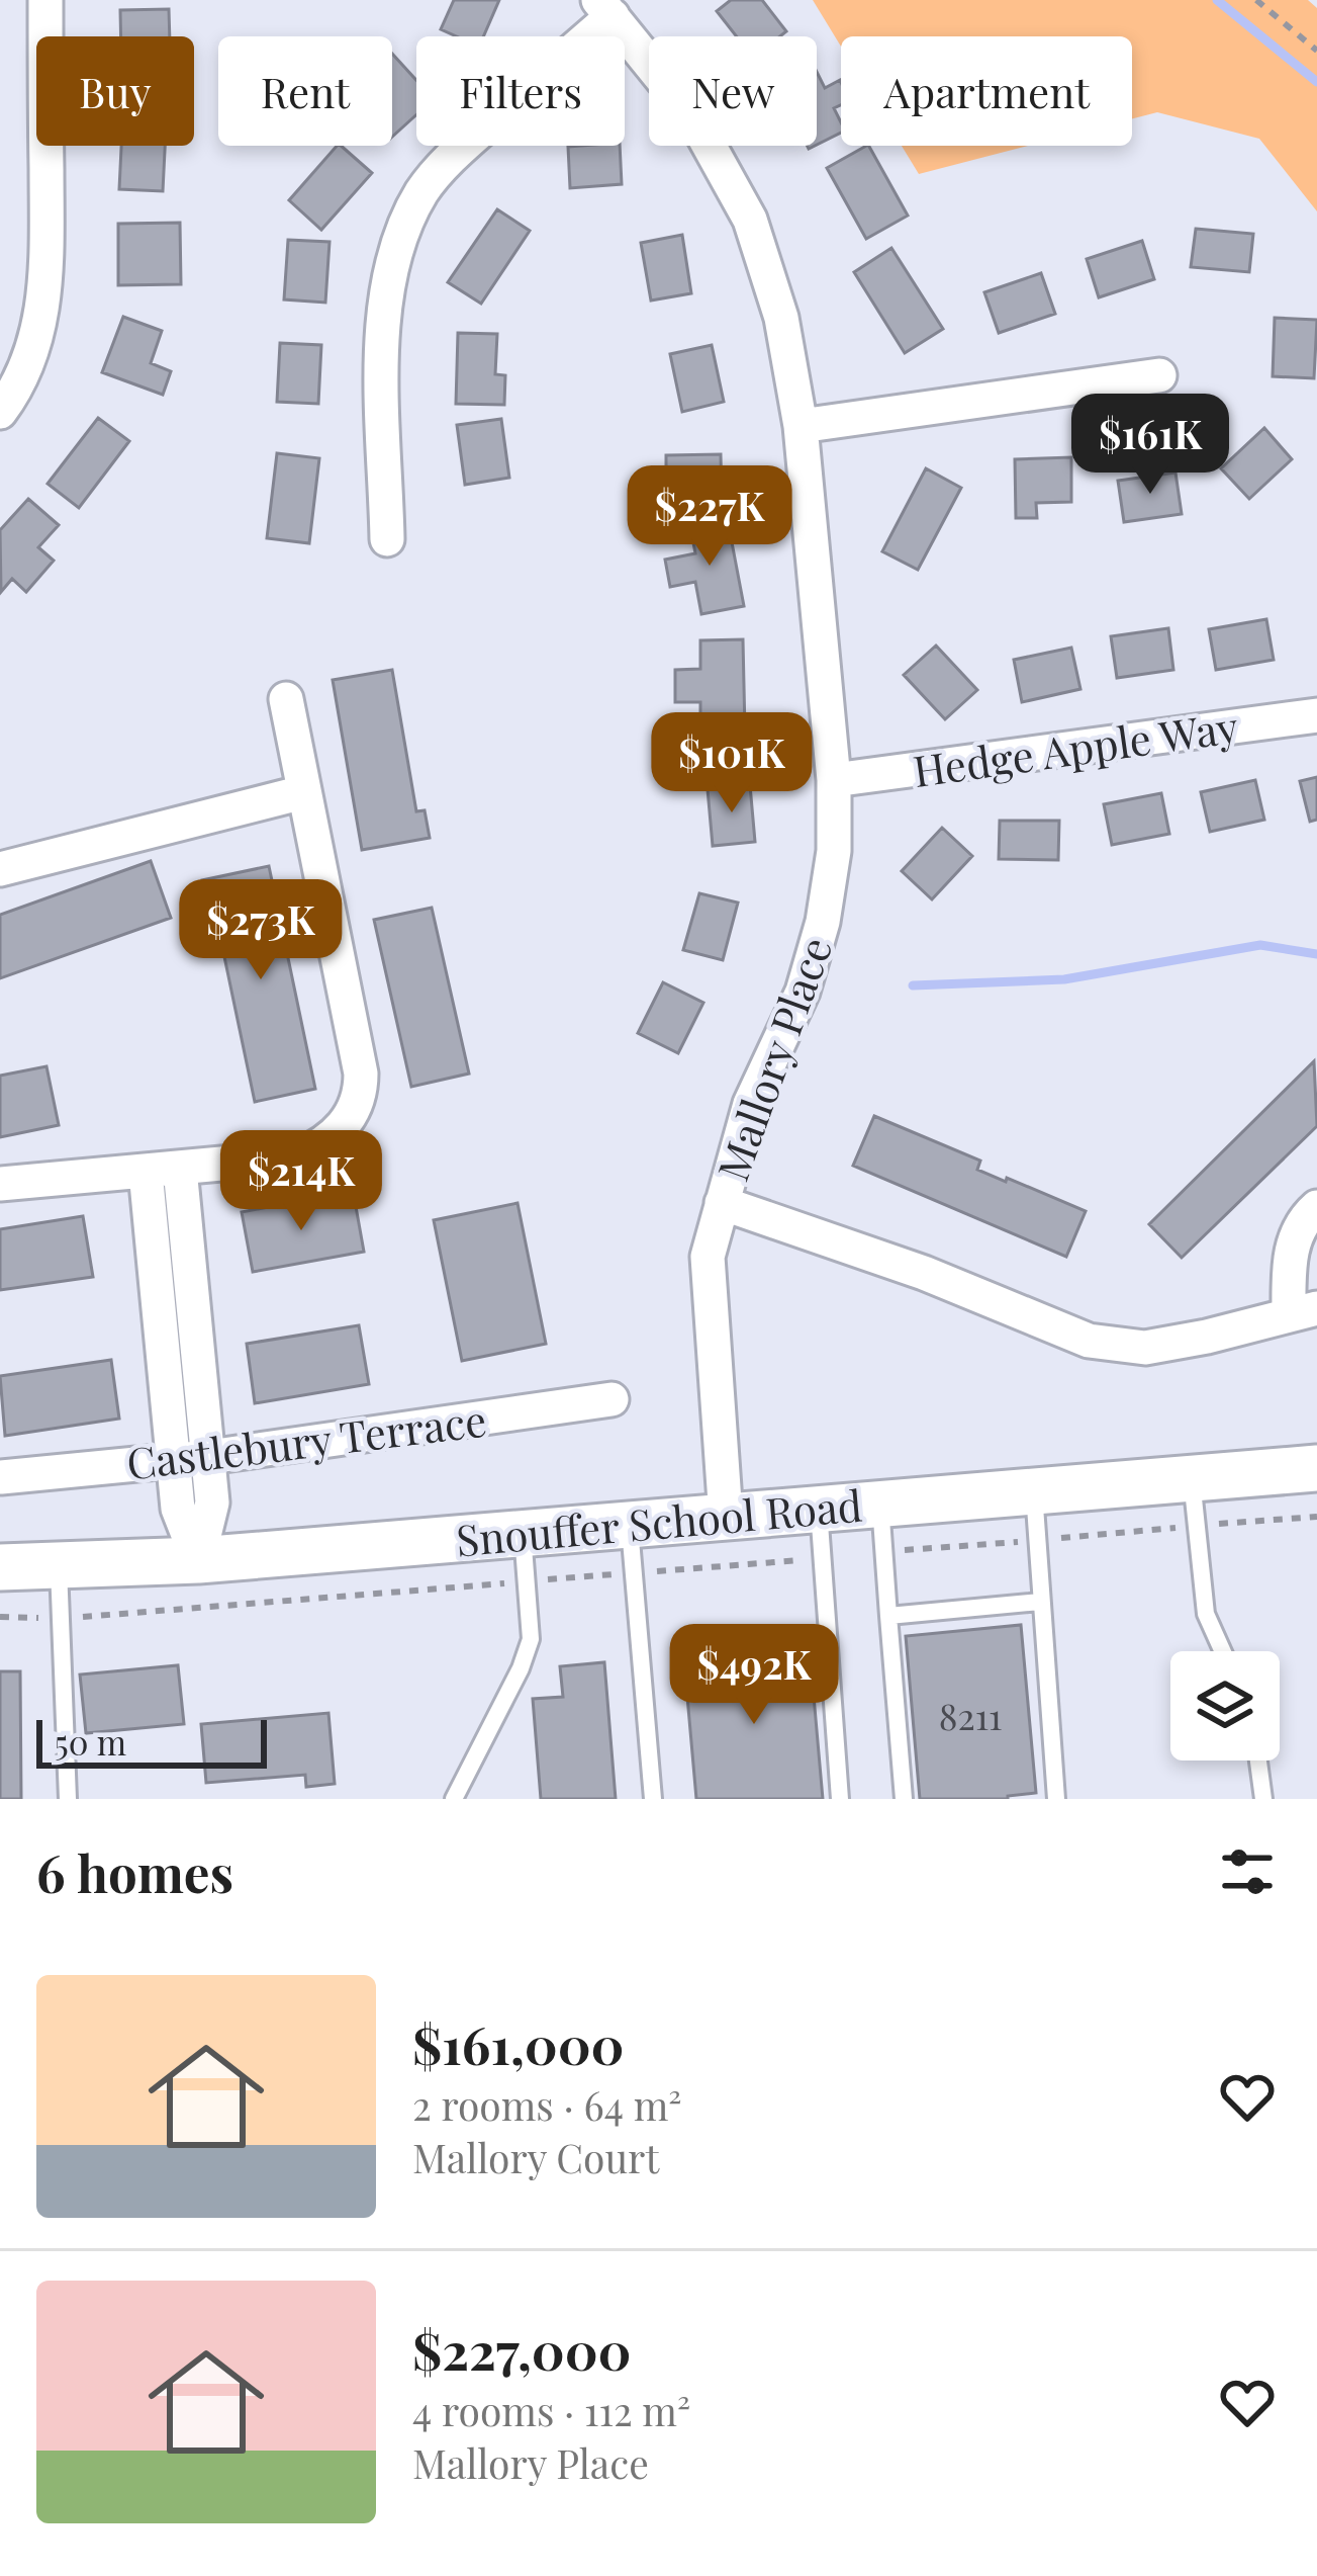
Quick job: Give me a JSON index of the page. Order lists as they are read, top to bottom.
{
  "streets": {
    "main road": ["Snouffer School Road"],
    "street": ["Hedge Apple Way", "Mallory Place", "Castlebury Terrace"]
  },
  "crossings": [
    ["Hedge Apple Way", "Mallory Place"],
    ["Mallory Place", "Snouffer School Road"]
  ],
  "house_numbers": ["8211"],
  "scale_bar": "50 m",
  "page": {
    "chip": [
      "Buy",
      "Rent",
      "Filters",
      "New",
      "Apartment"
    ],
    "price": [
      "$161K",
      "$227K",
      "$101K",
      "$273K",
      "$214K",
      "$492K"
    ],
    "scale": "50 m",
    "heading": "6 homes",
    "list": [
      {
        "name": "$161,000",
        "note": "2 rooms · 64 m² · Mallory Court"
      },
      {
        "name": "$227,000",
        "note": "4 rooms · 112 m² · Mallory Place"
      }
    ]
  }
}
